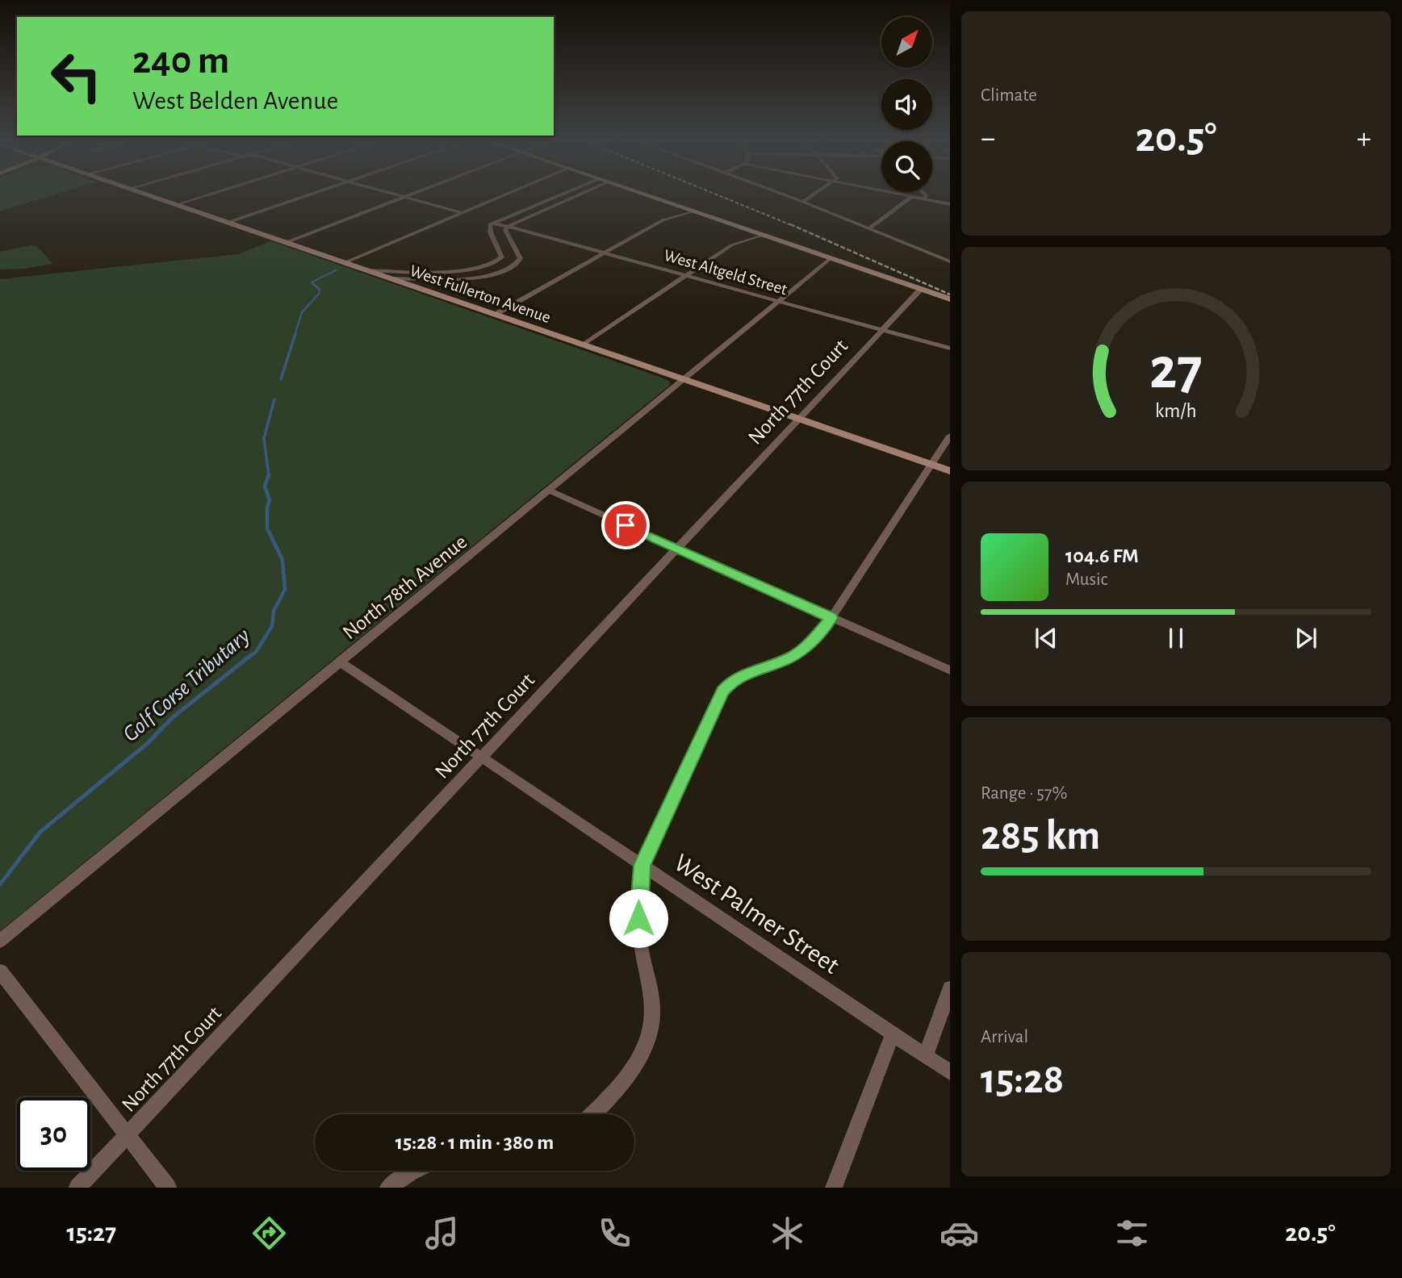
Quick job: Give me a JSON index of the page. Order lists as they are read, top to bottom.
{
  "streets": {
    "street": [
      "West Altgeld Street",
      "West Fullerton Avenue",
      "North 77th Court",
      "North 78th Avenue",
      "West Palmer Street"
    ]
  },
  "crossings": [
    ["West Altgeld Street", "North 77th Court"],
    ["West Altgeld Street", "North 78th Avenue"],
    ["West Fullerton Avenue", "North 77th Court"],
    ["West Fullerton Avenue", "North 78th Avenue"],
    ["North 77th Court", "West Palmer Street"],
    ["North 78th Avenue", "West Palmer Street"]
  ],
  "water": ["Golf Corse Tributary"],
  "north": "top right",
  "page": {
    "tile": [
      "Climate",
      ["Range · 57%", "285 km"],
      ["Arrival", "15:28"]
    ],
    "turn": ["240 m", "West Belden Avenue"],
    "heat": ["−", "20.5°", "+"],
    "song": ["104.6 FM", "Music"],
    "limit": "30",
    "trip": "15:28 · 1 min · 380 m",
    "tabs": ["15:27", "20.5°"],
    "gauge": ["27", "km/h"]
  }
}
